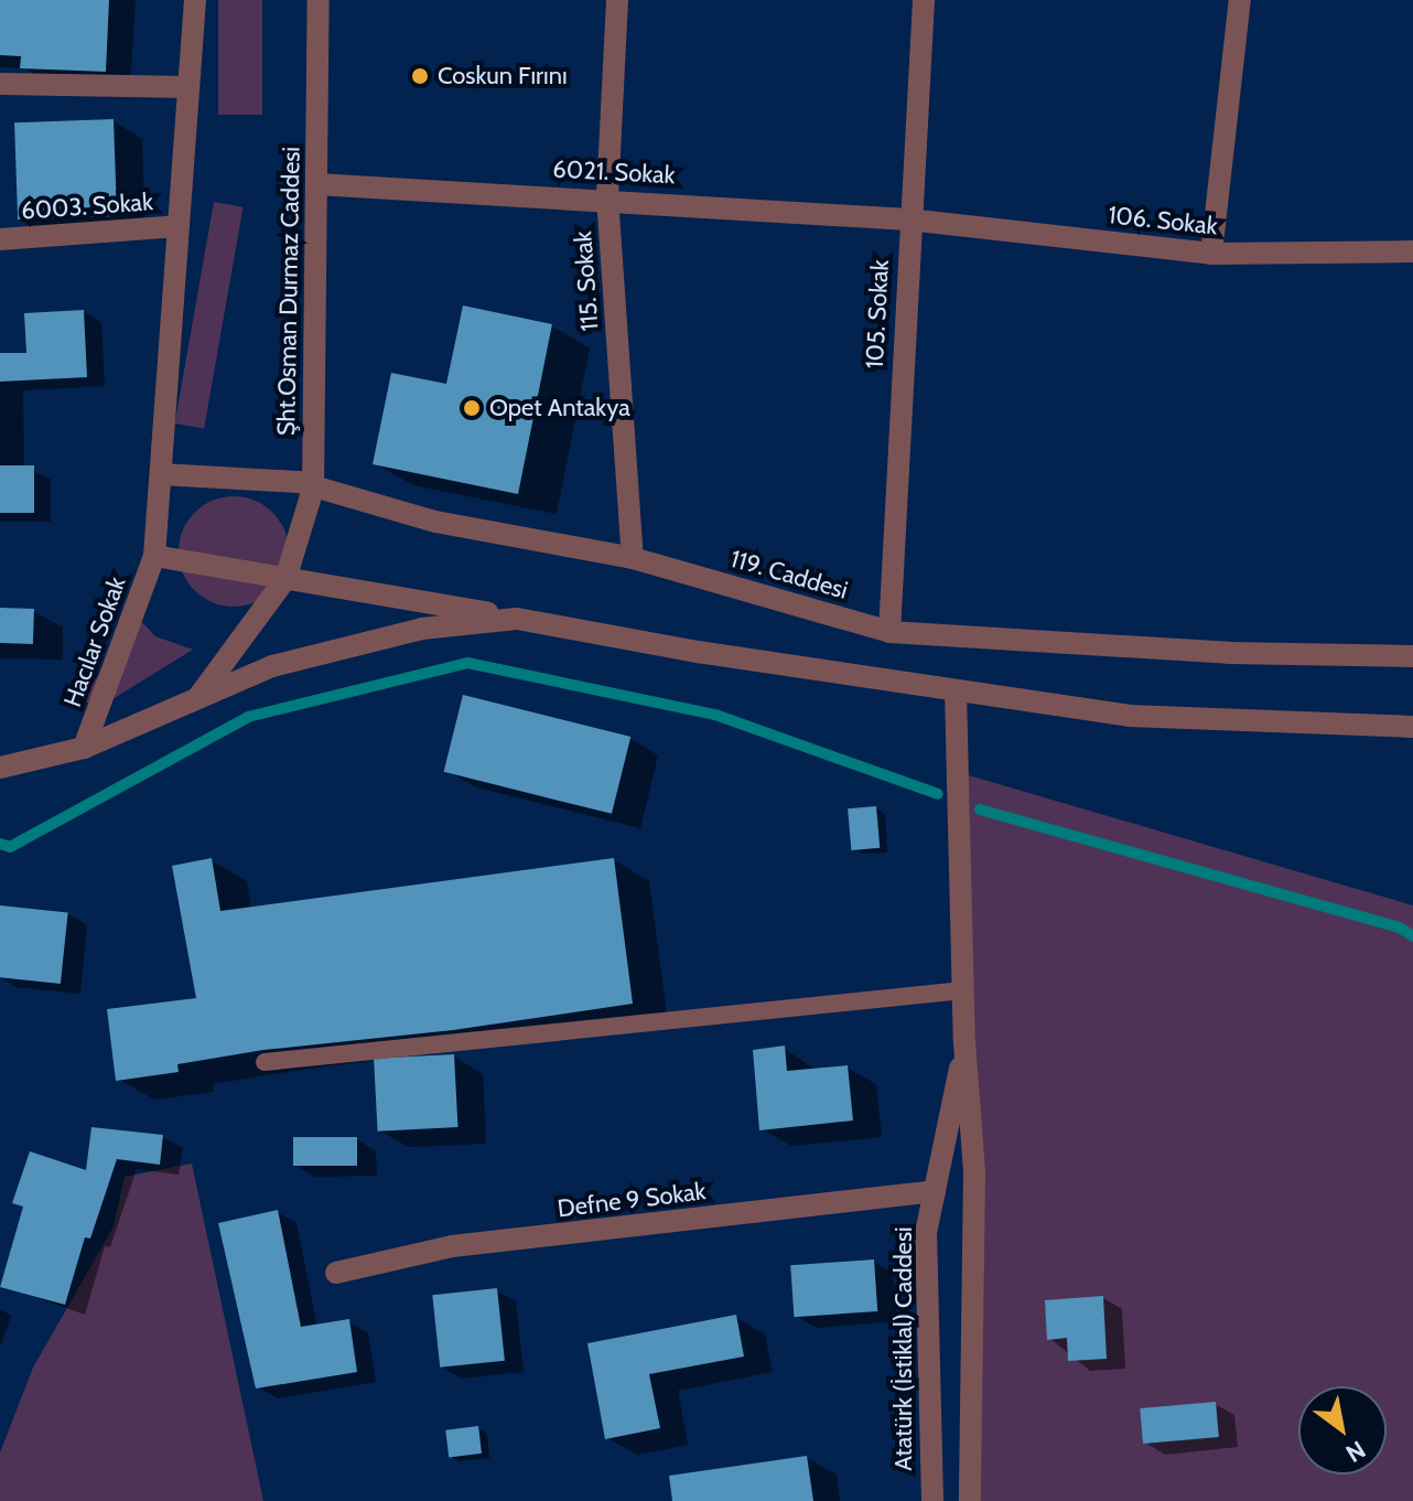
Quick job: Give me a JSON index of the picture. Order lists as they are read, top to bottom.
{
  "streets": {
    "street": [
      "6021. Sokak",
      "6003. Sokak",
      "106. Sokak",
      "115. Sokak",
      "Şht.Osman Durmaz Caddesi",
      "105. Sokak",
      "119. Caddesi",
      "Hacılar Sokak",
      "Defne 9 Sokak",
      "Atatürk (İstiklal) Caddesi"
    ]
  },
  "crossings": [
    ["6021. Sokak", "106. Sokak"],
    ["6021. Sokak", "115. Sokak"],
    ["6021. Sokak", "Şht.Osman Durmaz Caddesi"],
    ["6021. Sokak", "105. Sokak"],
    ["106. Sokak", "105. Sokak"],
    ["115. Sokak", "119. Caddesi"],
    ["Şht.Osman Durmaz Caddesi", "119. Caddesi"],
    ["105. Sokak", "119. Caddesi"],
    ["Defne 9 Sokak", "Atatürk (İstiklal) Caddesi"]
  ],
  "places": ["Coskun Fırını", "Opet Antakya"],
  "north": "bottom right"
}
